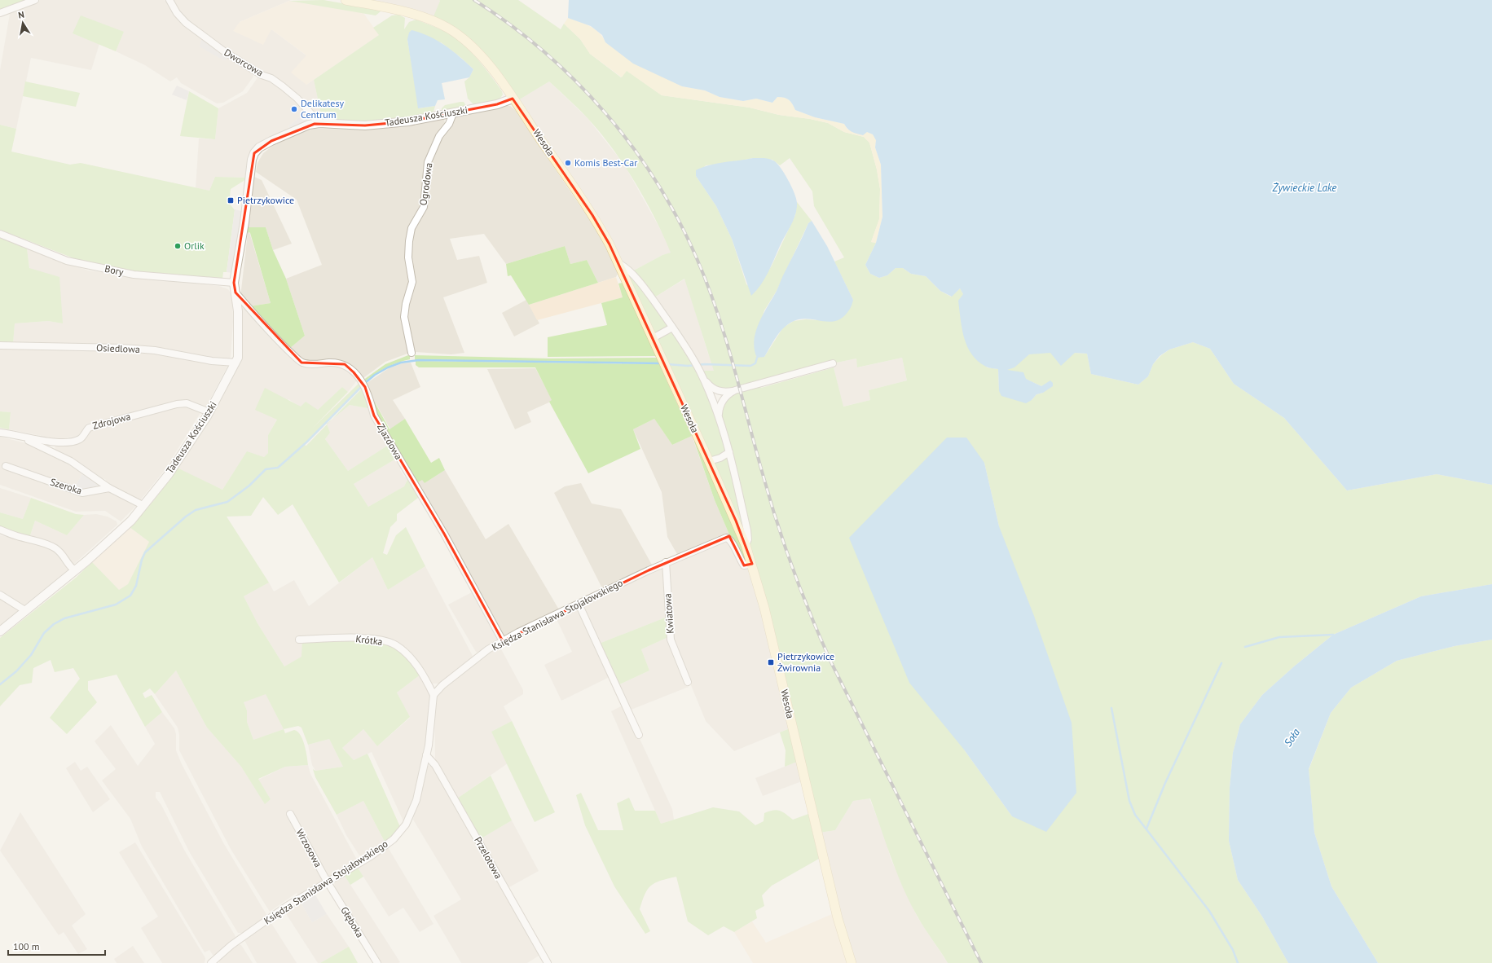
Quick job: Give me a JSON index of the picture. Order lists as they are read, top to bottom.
{
  "streets": {
    "main road": ["Wesoła"],
    "street": [
      "Dworcowa",
      "Tadeusza Kościuszki",
      "Ogrodowa",
      "Bory",
      "Osiedlowa",
      "Zdrojowa",
      "Zjazdowa",
      "Szeroka",
      "Kwiatowa",
      "Księdza Stanisława Stojałowskiego",
      "Krótka",
      "Wrzosowa",
      "Przelotowa",
      "Głęboka"
    ]
  },
  "crossings": [
    ["Dworcowa", "Tadeusza Kościuszki"],
    ["Tadeusza Kościuszki", "Wesoła"],
    ["Tadeusza Kościuszki", "Ogrodowa"],
    ["Tadeusza Kościuszki", "Bory"],
    ["Tadeusza Kościuszki", "Osiedlowa"],
    ["Tadeusza Kościuszki", "Zdrojowa"],
    ["Tadeusza Kościuszki", "Zjazdowa"],
    ["Wesoła", "Księdza Stanisława Stojałowskiego"],
    ["Zjazdowa", "Księdza Stanisława Stojałowskiego"],
    ["Kwiatowa", "Księdza Stanisława Stojałowskiego"],
    ["Księdza Stanisława Stojałowskiego", "Krótka"],
    ["Księdza Stanisława Stojałowskiego", "Wrzosowa"],
    ["Księdza Stanisława Stojałowskiego", "Przelotowa"],
    ["Księdza Stanisława Stojałowskiego", "Głęboka"],
    ["Wrzosowa", "Głęboka"]
  ],
  "water": ["Żywieckie Lake", "Soła"],
  "places": {
    "other": ["Delikatesy Centrum", "Komis Best-Car", "Orlik"],
    "transit": ["Pietrzykowice", "Pietrzykowice Żwirownia"]
  },
  "scale_bar": "100 m",
  "north": "top"
}
